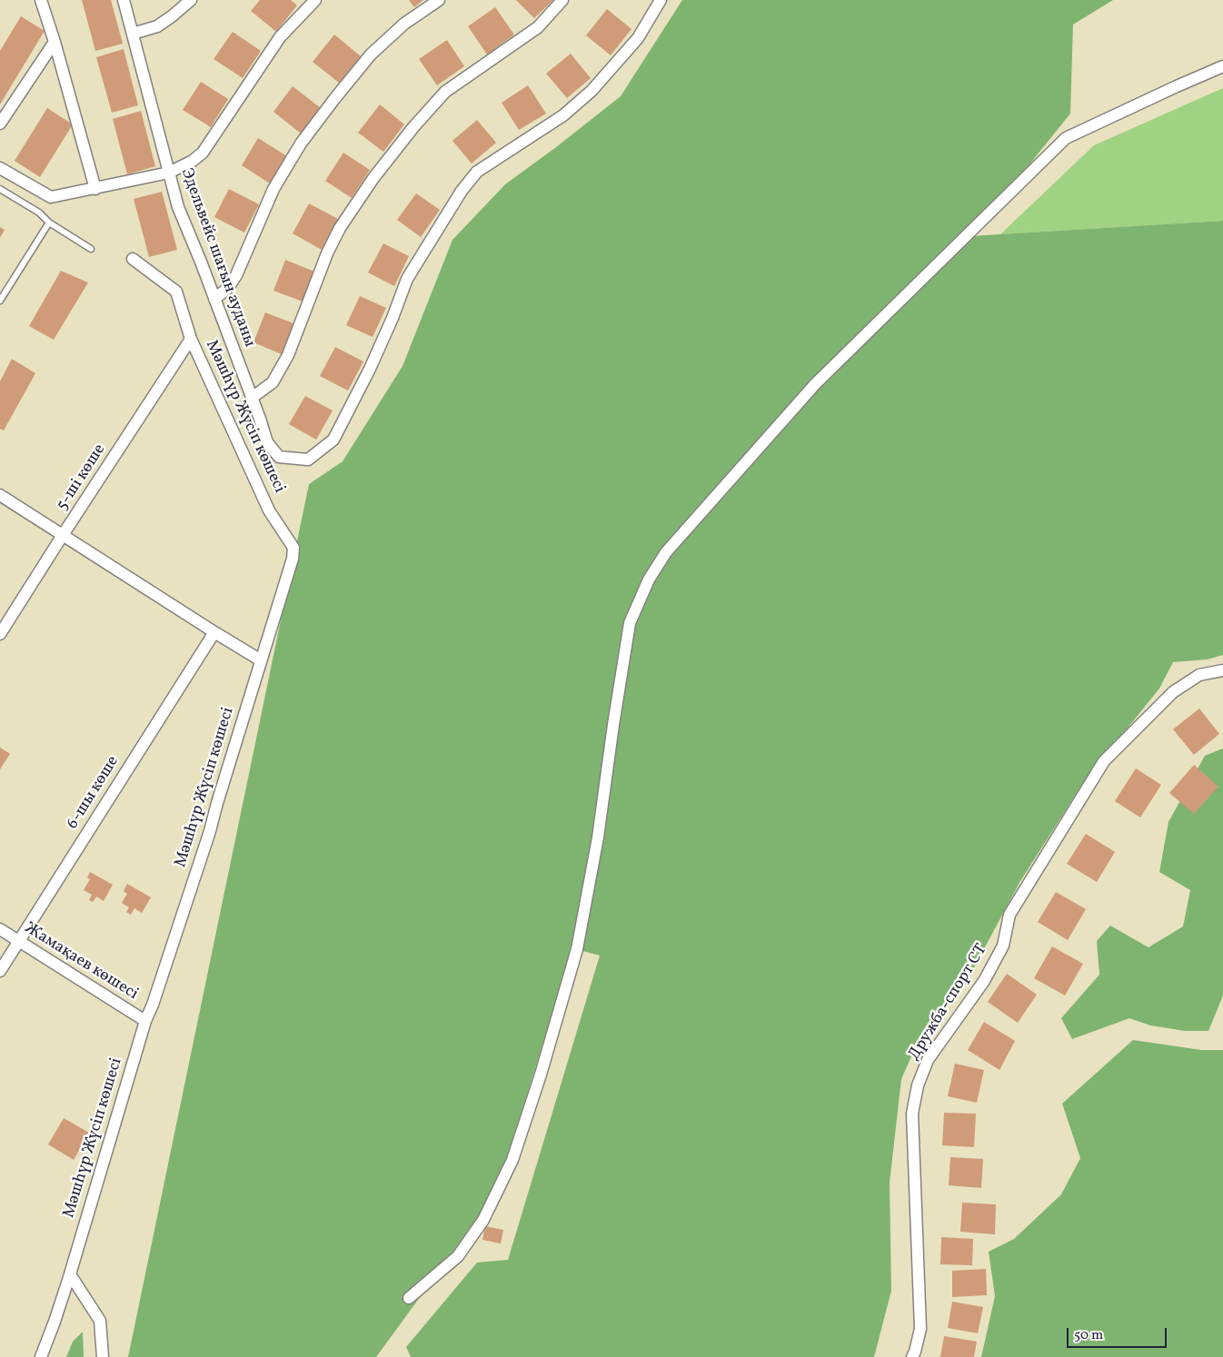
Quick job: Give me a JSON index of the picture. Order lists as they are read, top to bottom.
{
  "streets": {
    "street": [
      "Эдельвейс шағын ауданы",
      "Мәшhүр Жүсіп көшесі",
      "5-ші көше",
      "6-шы көше",
      "Жамақаев көшесі",
      "Дружба-спорт СТ"
    ]
  },
  "crossings": [
    ["Мәшhүр Жүсіп көшесі", "5-ші көше"],
    ["Мәшhүр Жүсіп көшесі", "Жамақаев көшесі"],
    ["6-шы көше", "Жамақаев көшесі"]
  ],
  "scale_bar": "50 m"
}
